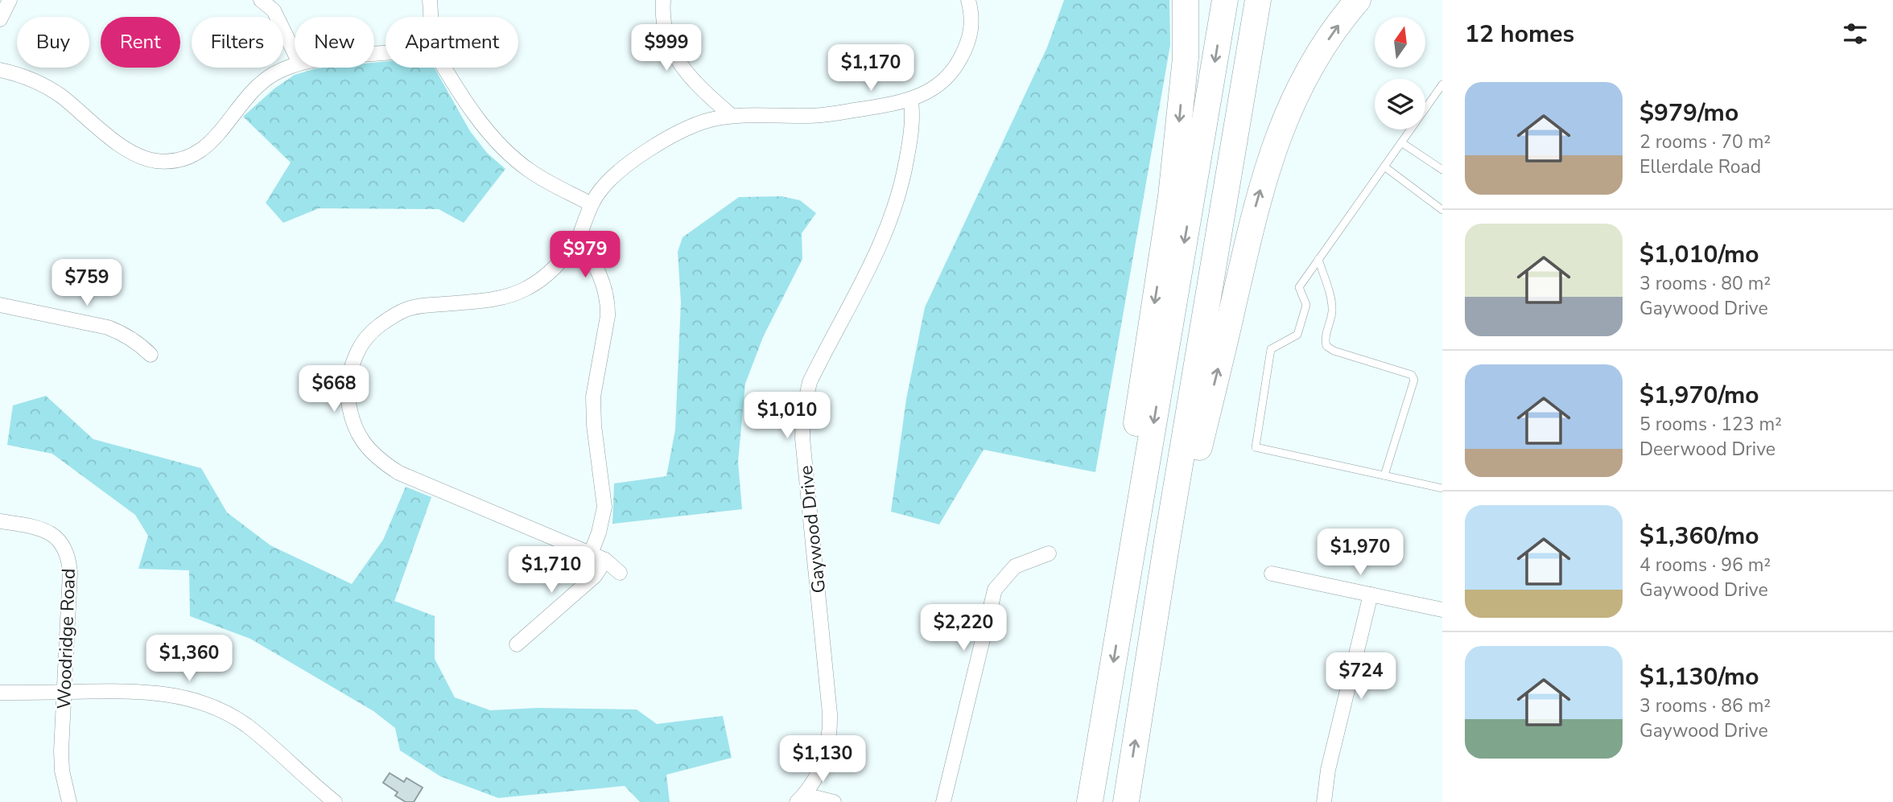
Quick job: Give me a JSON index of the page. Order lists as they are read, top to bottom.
{
  "streets": {
    "street": ["Gaywood Drive", "Woodridge Road"]
  },
  "north": "top",
  "page": {
    "heading": "12 homes",
    "chip": [
      "Buy",
      "Rent",
      "Filters",
      "New",
      "Apartment"
    ],
    "price": [
      "$999",
      "$1,170",
      "$979",
      "$759",
      "$668",
      "$1,010",
      "$1,970",
      "$1,710",
      "$2,220",
      "$1,360",
      "$724",
      "$1,130"
    ],
    "list": [
      {
        "name": "$979/mo",
        "note": "2 rooms · 70 m² · Ellerdale Road"
      },
      {
        "name": "$1,010/mo",
        "note": "3 rooms · 80 m² · Gaywood Drive"
      },
      {
        "name": "$1,970/mo",
        "note": "5 rooms · 123 m² · Deerwood Drive"
      },
      {
        "name": "$1,360/mo",
        "note": "4 rooms · 96 m² · Gaywood Drive"
      },
      {
        "name": "$1,130/mo",
        "note": "3 rooms · 86 m² · Gaywood Drive"
      }
    ]
  }
}
